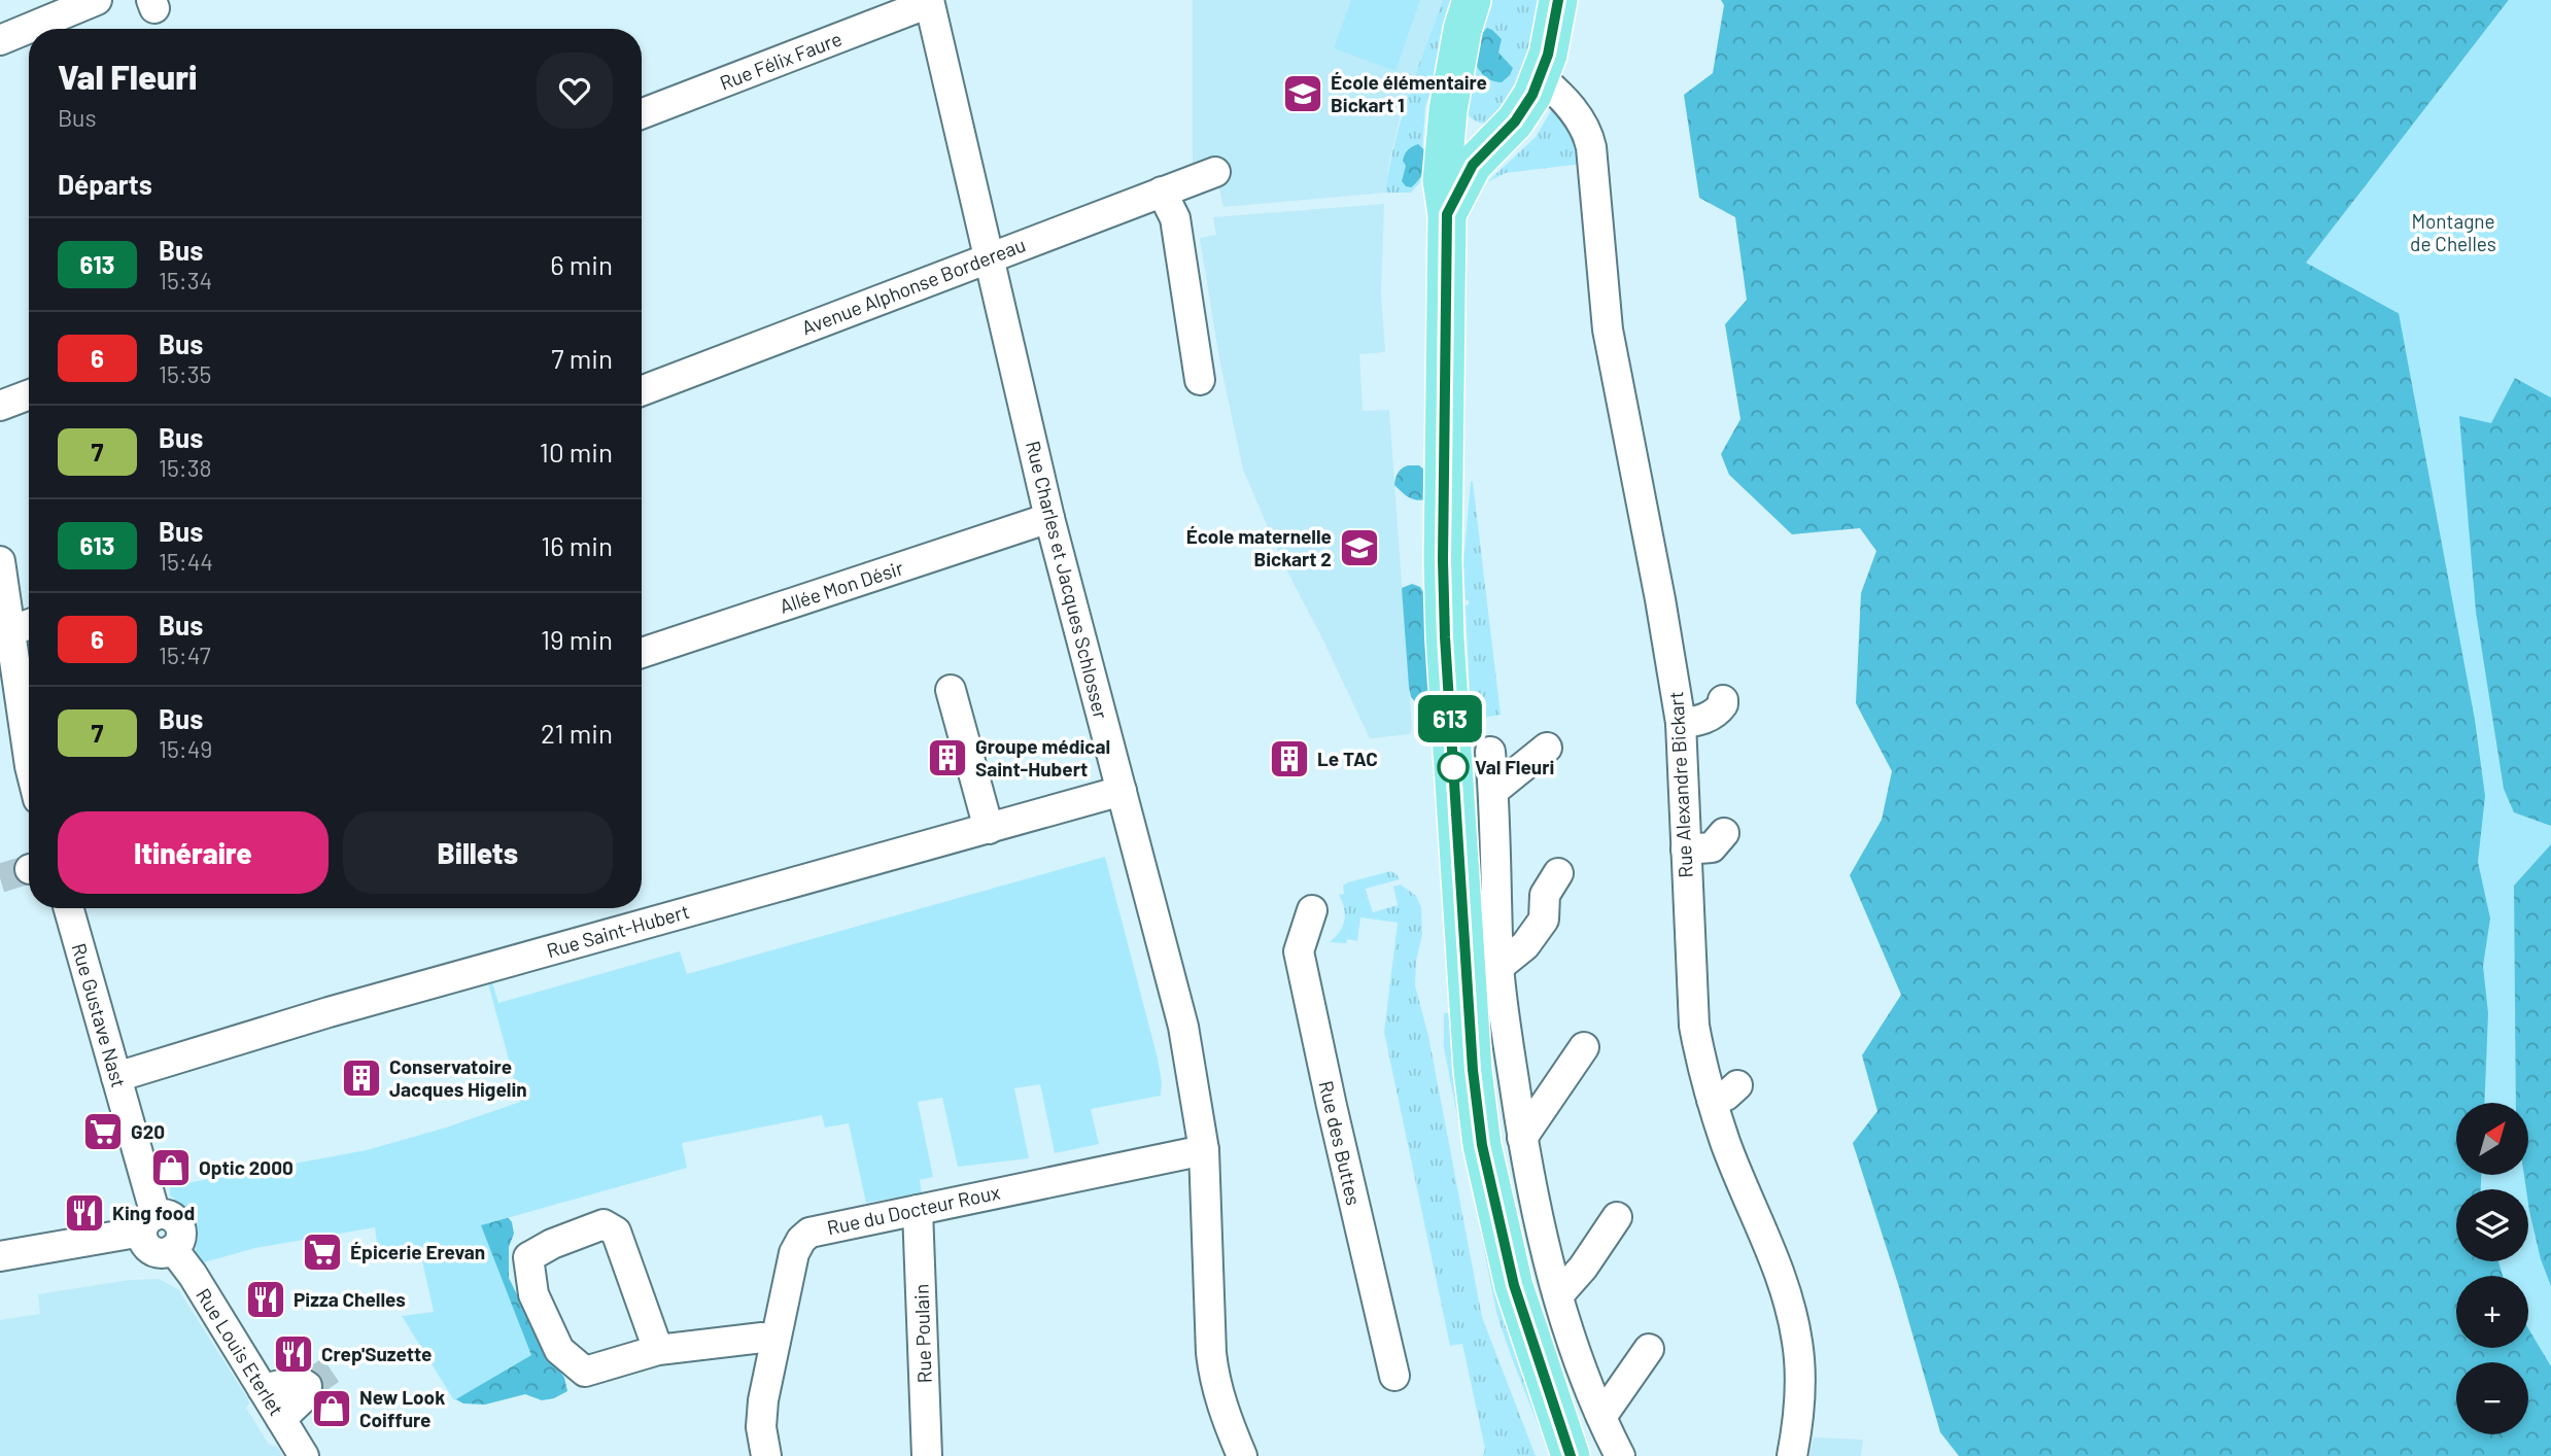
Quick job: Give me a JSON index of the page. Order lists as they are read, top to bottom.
{
  "streets": {
    "street": [
      "Rue Félix Faure",
      "Avenue Alphonse Bordereau",
      "Rue Charles et Jacques Schlosser",
      "Allée Mon Désir",
      "Rue Alexandre Bickart",
      "Rue Saint-Hubert",
      "Rue Gustave Nast",
      "Rue des Buttes",
      "Rue du Docteur Roux",
      "Rue Poulain",
      "Rue Louis Eterlet"
    ]
  },
  "crossings": [
    ["Rue Félix Faure", "Rue Charles et Jacques Schlosser"],
    ["Avenue Alphonse Bordereau", "Rue Charles et Jacques Schlosser"],
    ["Rue Charles et Jacques Schlosser", "Allée Mon Désir"],
    ["Rue Charles et Jacques Schlosser", "Rue Saint-Hubert"],
    ["Rue Charles et Jacques Schlosser", "Rue du Docteur Roux"],
    ["Rue Saint-Hubert", "Rue Gustave Nast"],
    ["Rue Gustave Nast", "Rue Louis Eterlet"],
    ["Rue du Docteur Roux", "Rue Poulain"]
  ],
  "parks": ["Montagne de Chelles"],
  "places": {
    "school or university": ["École élémentaire Bickart 1", "École maternelle Bickart 2"],
    "building": ["Groupe médical Saint-Hubert", "Le TAC", "Conservatoire Jacques Higelin"],
    "other": ["Val Fleuri"],
    "supermarket": ["G20", "Épicerie Erevan"],
    "shop": ["Optic 2000", "New Look Coiffure"],
    "restaurant": ["King food", "Pizza Chelles", "Crep'Suzette"]
  },
  "lines": ["bus line 613"],
  "north": "top right",
  "page": {
    "on_map": "613",
    "heading": [
      ["Val Fleuri", "Bus"],
      "Départs"
    ],
    "list": [
      {
        "mark": "613",
        "name": "Bus",
        "note": "15:34",
        "value": "6 min"
      },
      {
        "mark": "6",
        "name": "Bus",
        "note": "15:35",
        "value": "7 min"
      },
      {
        "mark": "7",
        "name": "Bus",
        "note": "15:38",
        "value": "10 min"
      },
      {
        "mark": "613",
        "name": "Bus",
        "note": "15:44",
        "value": "16 min"
      },
      {
        "mark": "6",
        "name": "Bus",
        "note": "15:47",
        "value": "19 min"
      },
      {
        "mark": "7",
        "name": "Bus",
        "note": "15:49",
        "value": "21 min"
      }
    ],
    "buttons": ["Itinéraire", "Billets"],
    "map_buttons": ["+", "−"]
  }
}
